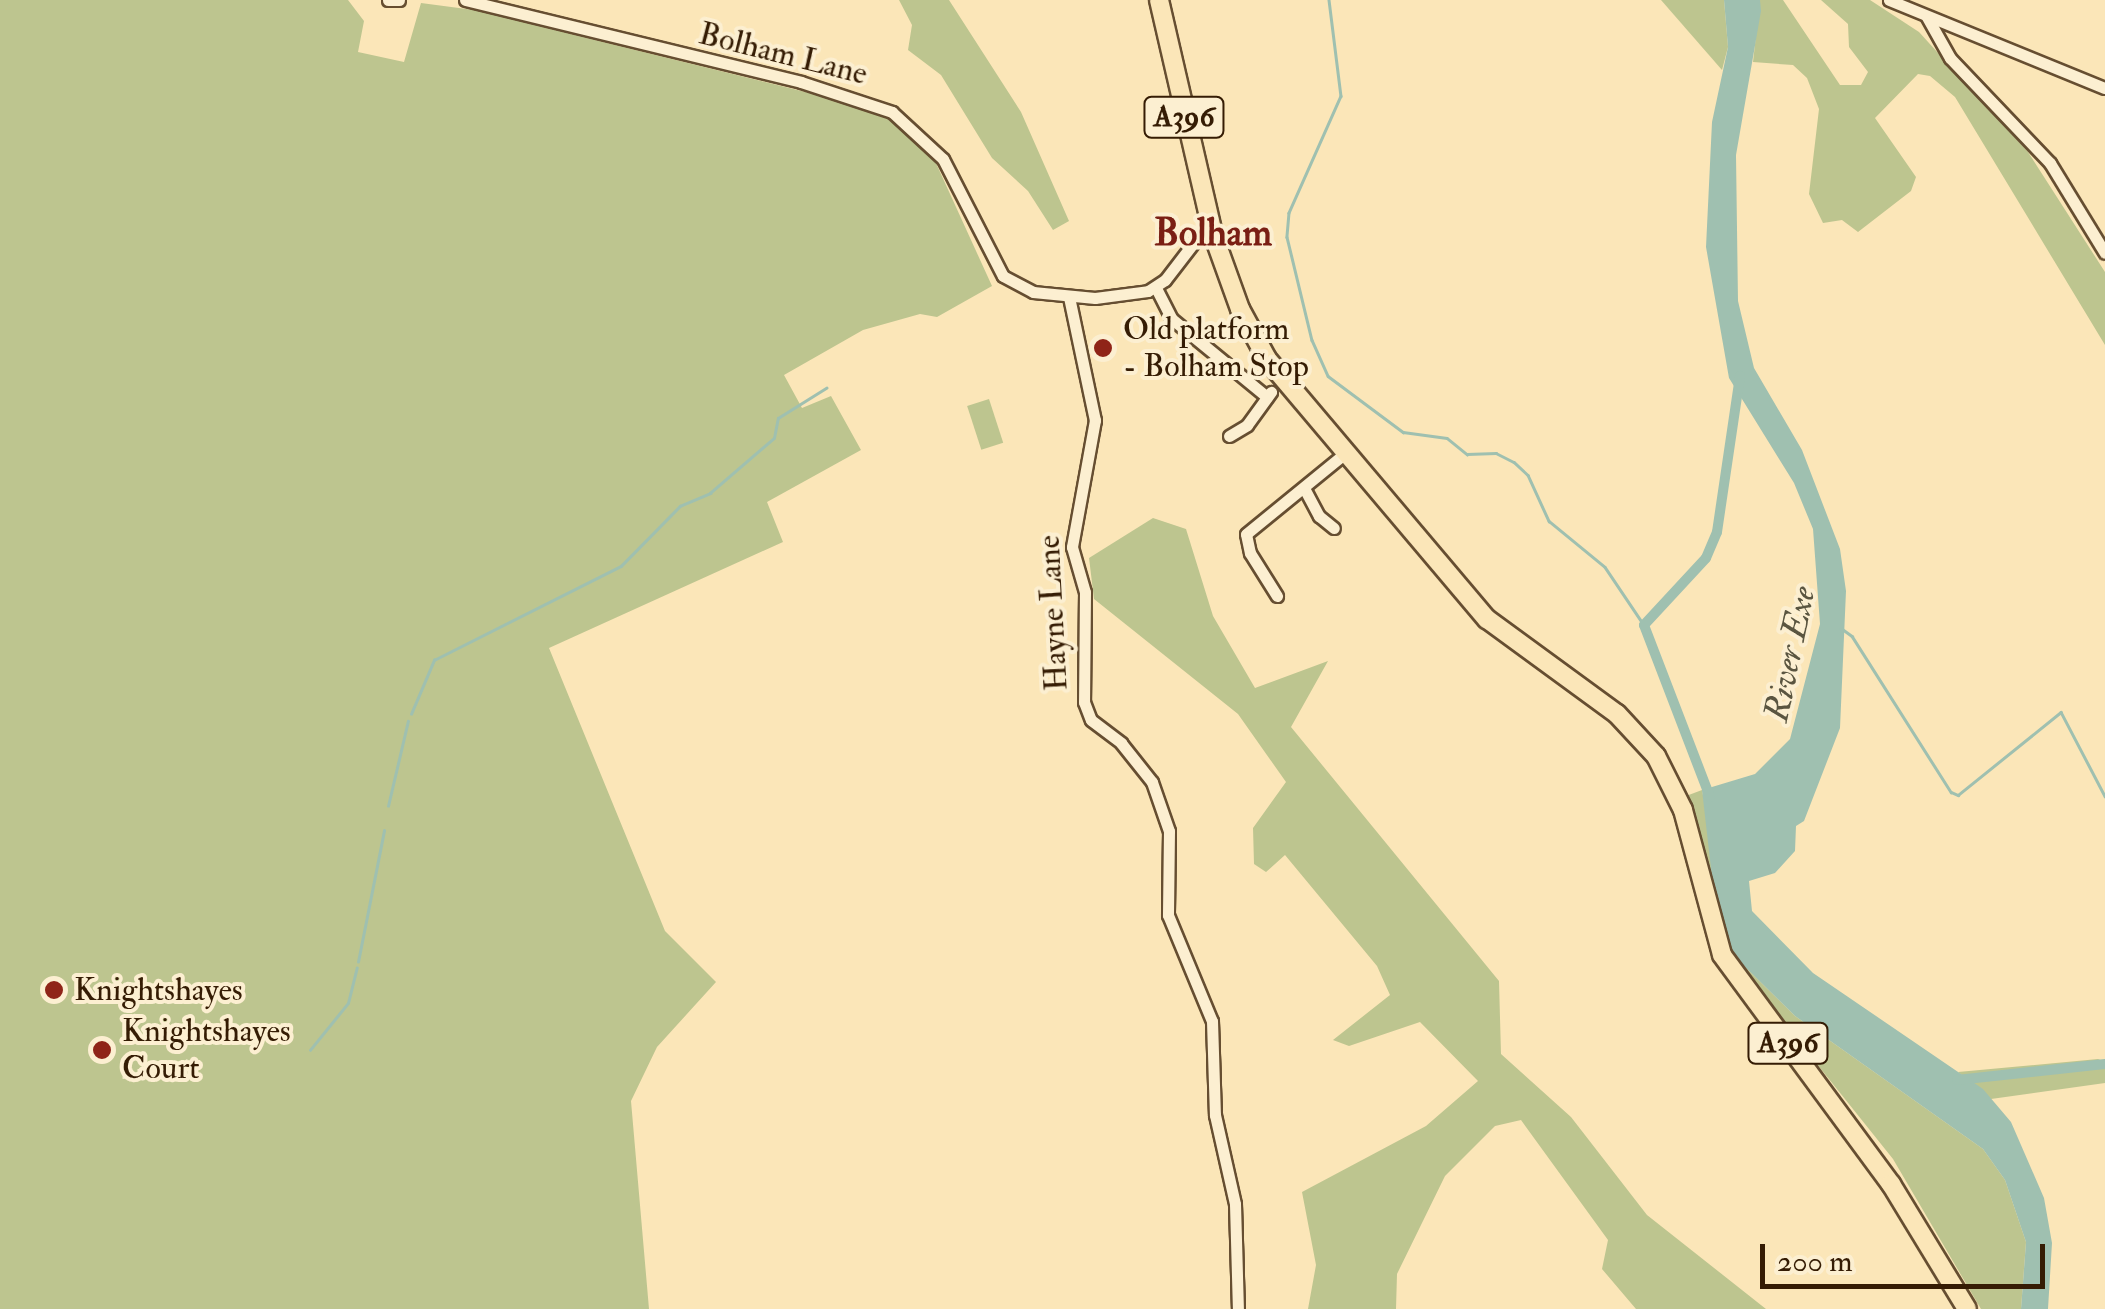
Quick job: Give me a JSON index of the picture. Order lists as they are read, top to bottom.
{
  "streets": {
    "main road": ["A396"],
    "street": ["Bolham Lane", "Hayne Lane"]
  },
  "crossings": [
    ["Bolham Lane", "Hayne Lane"]
  ],
  "districts": ["Bolham"],
  "water": ["River Exe"],
  "places": ["Old platform - Bolham Stop", "Knightshayes", "Knightshayes Court"],
  "scale_bar": "200 m"
}
